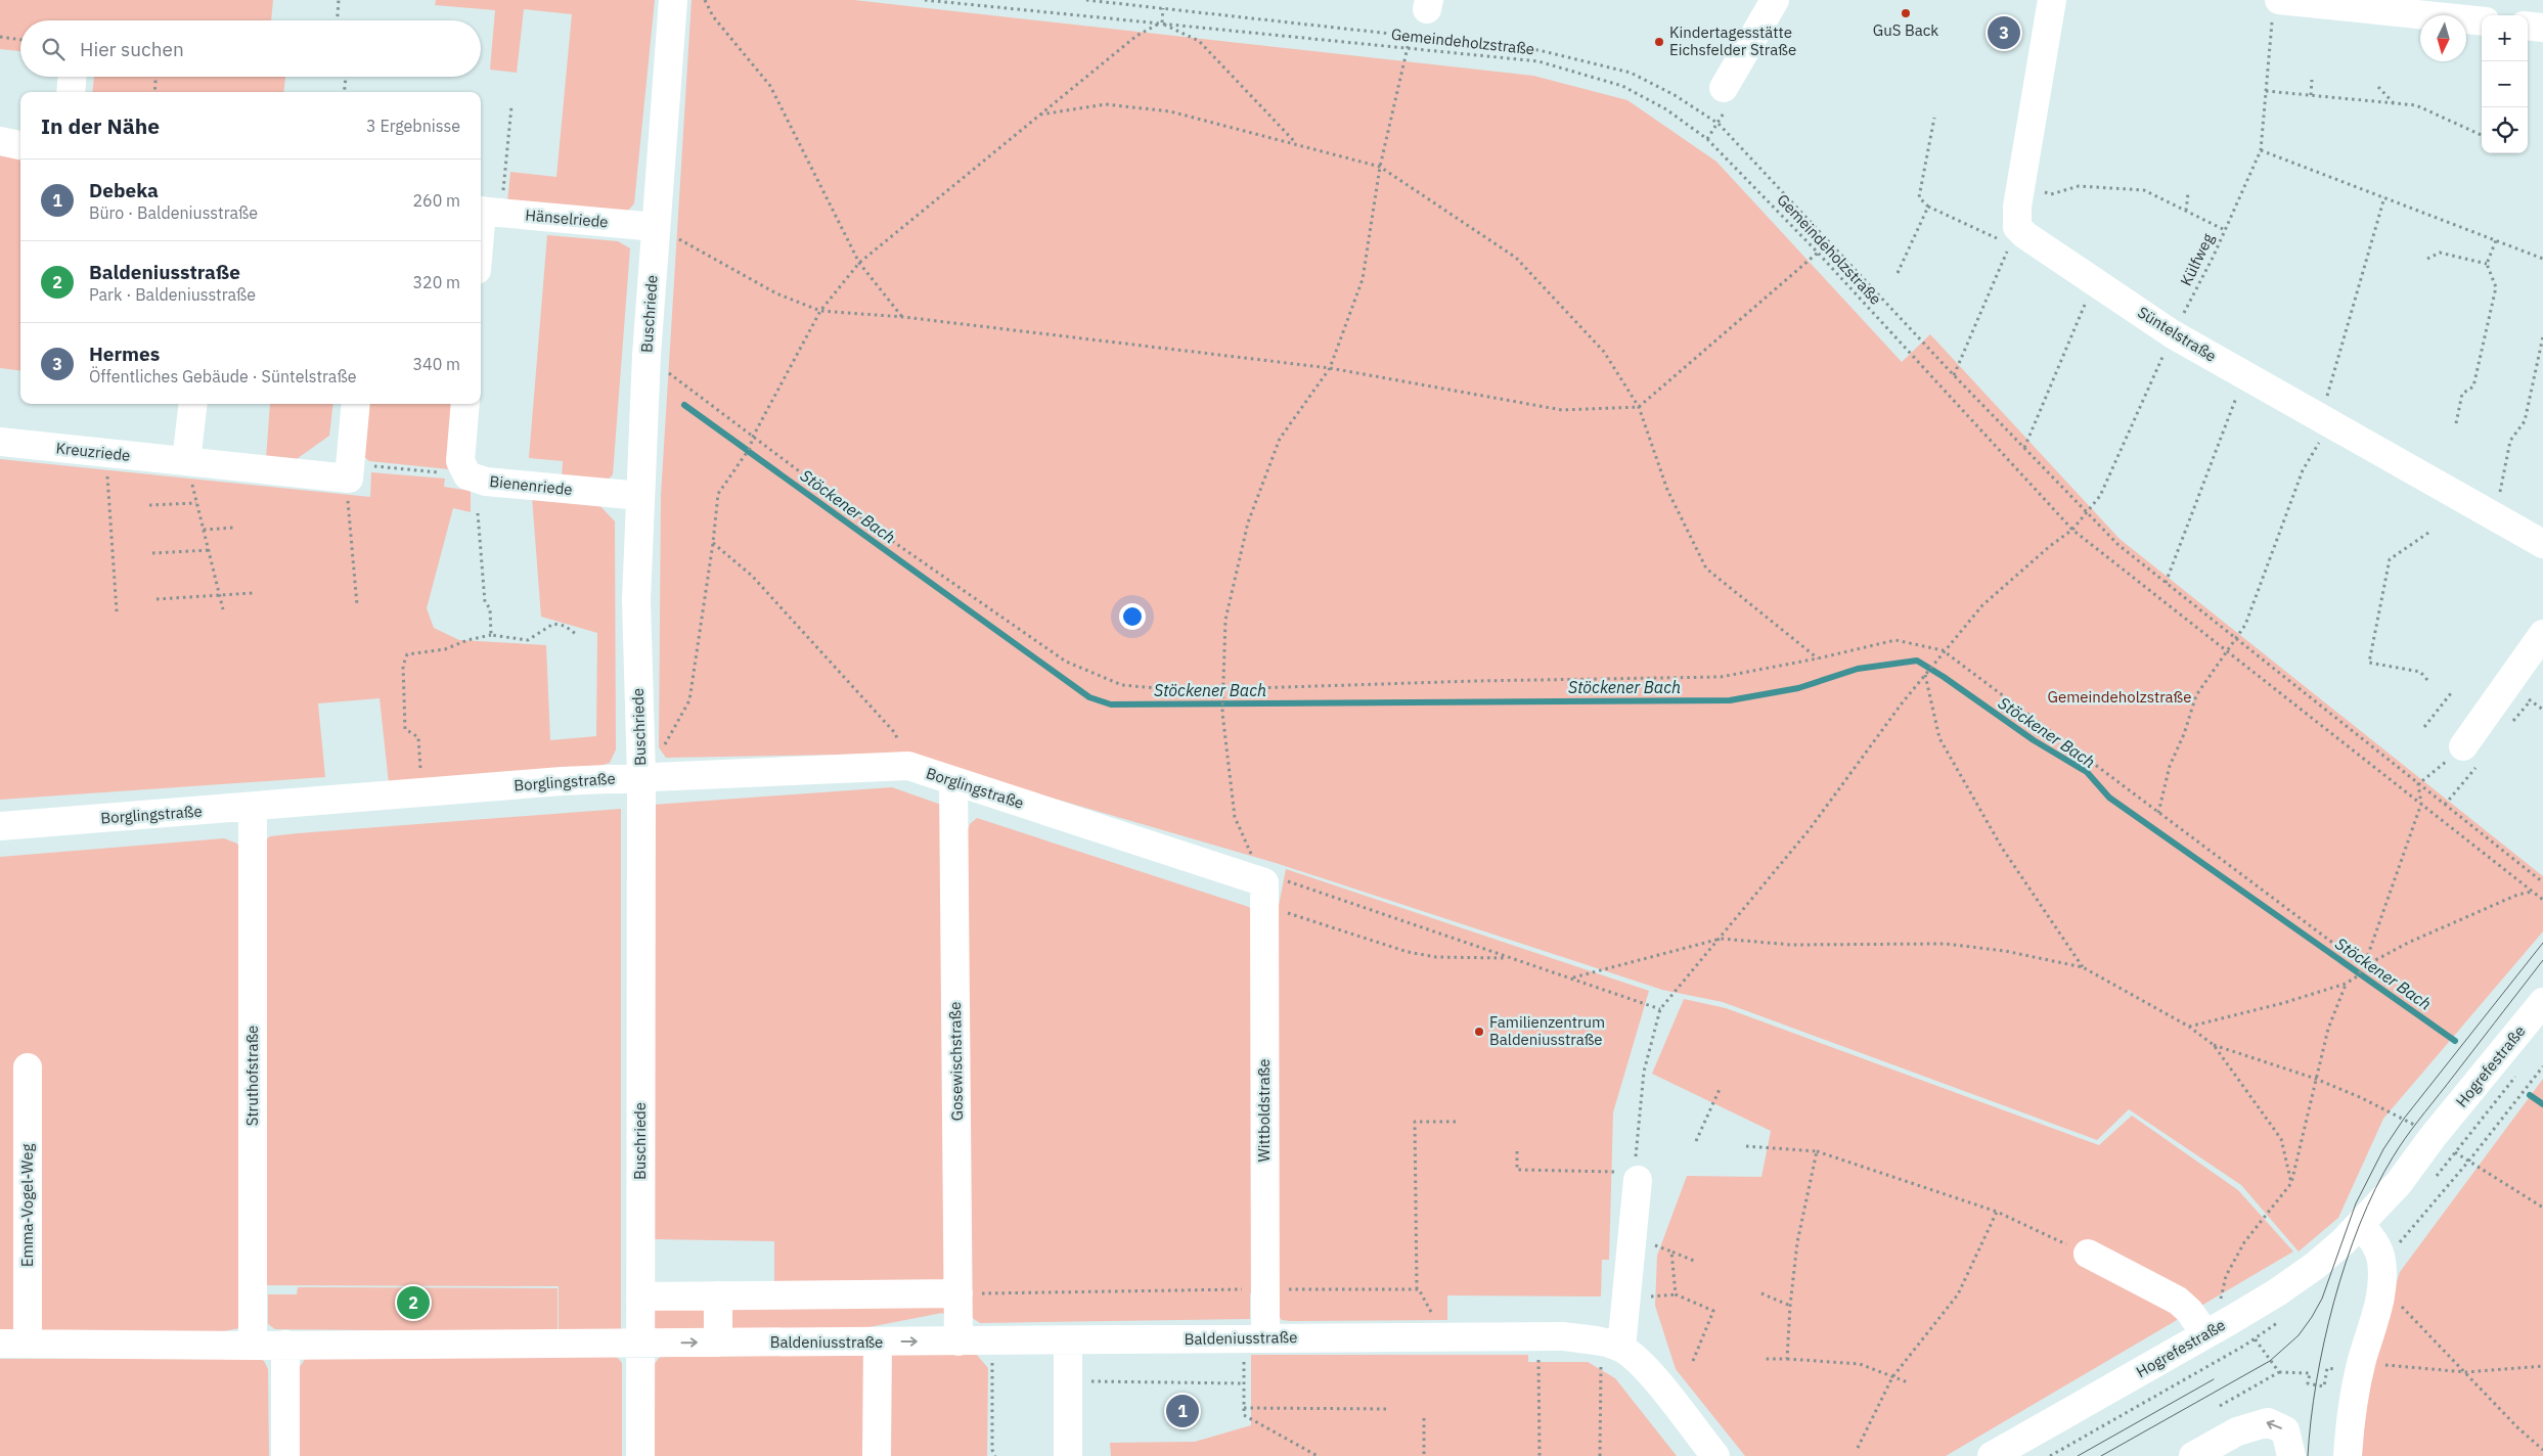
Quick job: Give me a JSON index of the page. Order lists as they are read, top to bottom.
{
  "streets": {
    "street": [
      "Hänselriede",
      "Buschriede",
      "Süntelstraße",
      "Kreuzriede",
      "Bienenriede",
      "Borglingstraße",
      "Gosewischstraße",
      "Hogrefestraße",
      "Struthofstraße",
      "Wittboldstraße",
      "Emma-Vogel-Weg",
      "Baldeniusstraße"
    ],
    "path": ["Gemeindeholzstraße", "Külfweg"]
  },
  "crossings": [
    ["Gemeindeholzstraße", "Külfweg"],
    ["Hänselriede", "Buschriede"],
    ["Külfweg", "Süntelstraße"],
    ["Buschriede", "Bienenriede"],
    ["Buschriede", "Borglingstraße"],
    ["Buschriede", "Baldeniusstraße"],
    ["Borglingstraße", "Gosewischstraße"],
    ["Borglingstraße", "Struthofstraße"],
    ["Borglingstraße", "Wittboldstraße"],
    ["Gosewischstraße", "Baldeniusstraße"],
    ["Struthofstraße", "Baldeniusstraße"],
    ["Wittboldstraße", "Baldeniusstraße"],
    ["Emma-Vogel-Weg", "Baldeniusstraße"]
  ],
  "water": ["Stöckener Bach"],
  "parks": ["Gemeindeholzstraße"],
  "places": ["GuS Back", "Kindertagesstätte Eichsfelder Straße", "Familienzentrum Baldeniusstraße"],
  "north": "bottom",
  "page": {
    "pins": ["3", "2", "1"],
    "map_buttons": ["+", "−"],
    "search": "Hier suchen",
    "heading": ["In der Nähe", "3 Ergebnisse"],
    "list": [
      {
        "mark": "1",
        "name": "Debeka",
        "note": "Büro · Baldeniusstraße",
        "value": "260 m"
      },
      {
        "mark": "2",
        "name": "Baldeniusstraße",
        "note": "Park · Baldeniusstraße",
        "value": "320 m"
      },
      {
        "mark": "3",
        "name": "Hermes",
        "note": "Öffentliches Gebäude · Süntelstraße",
        "value": "340 m"
      }
    ]
  }
}
